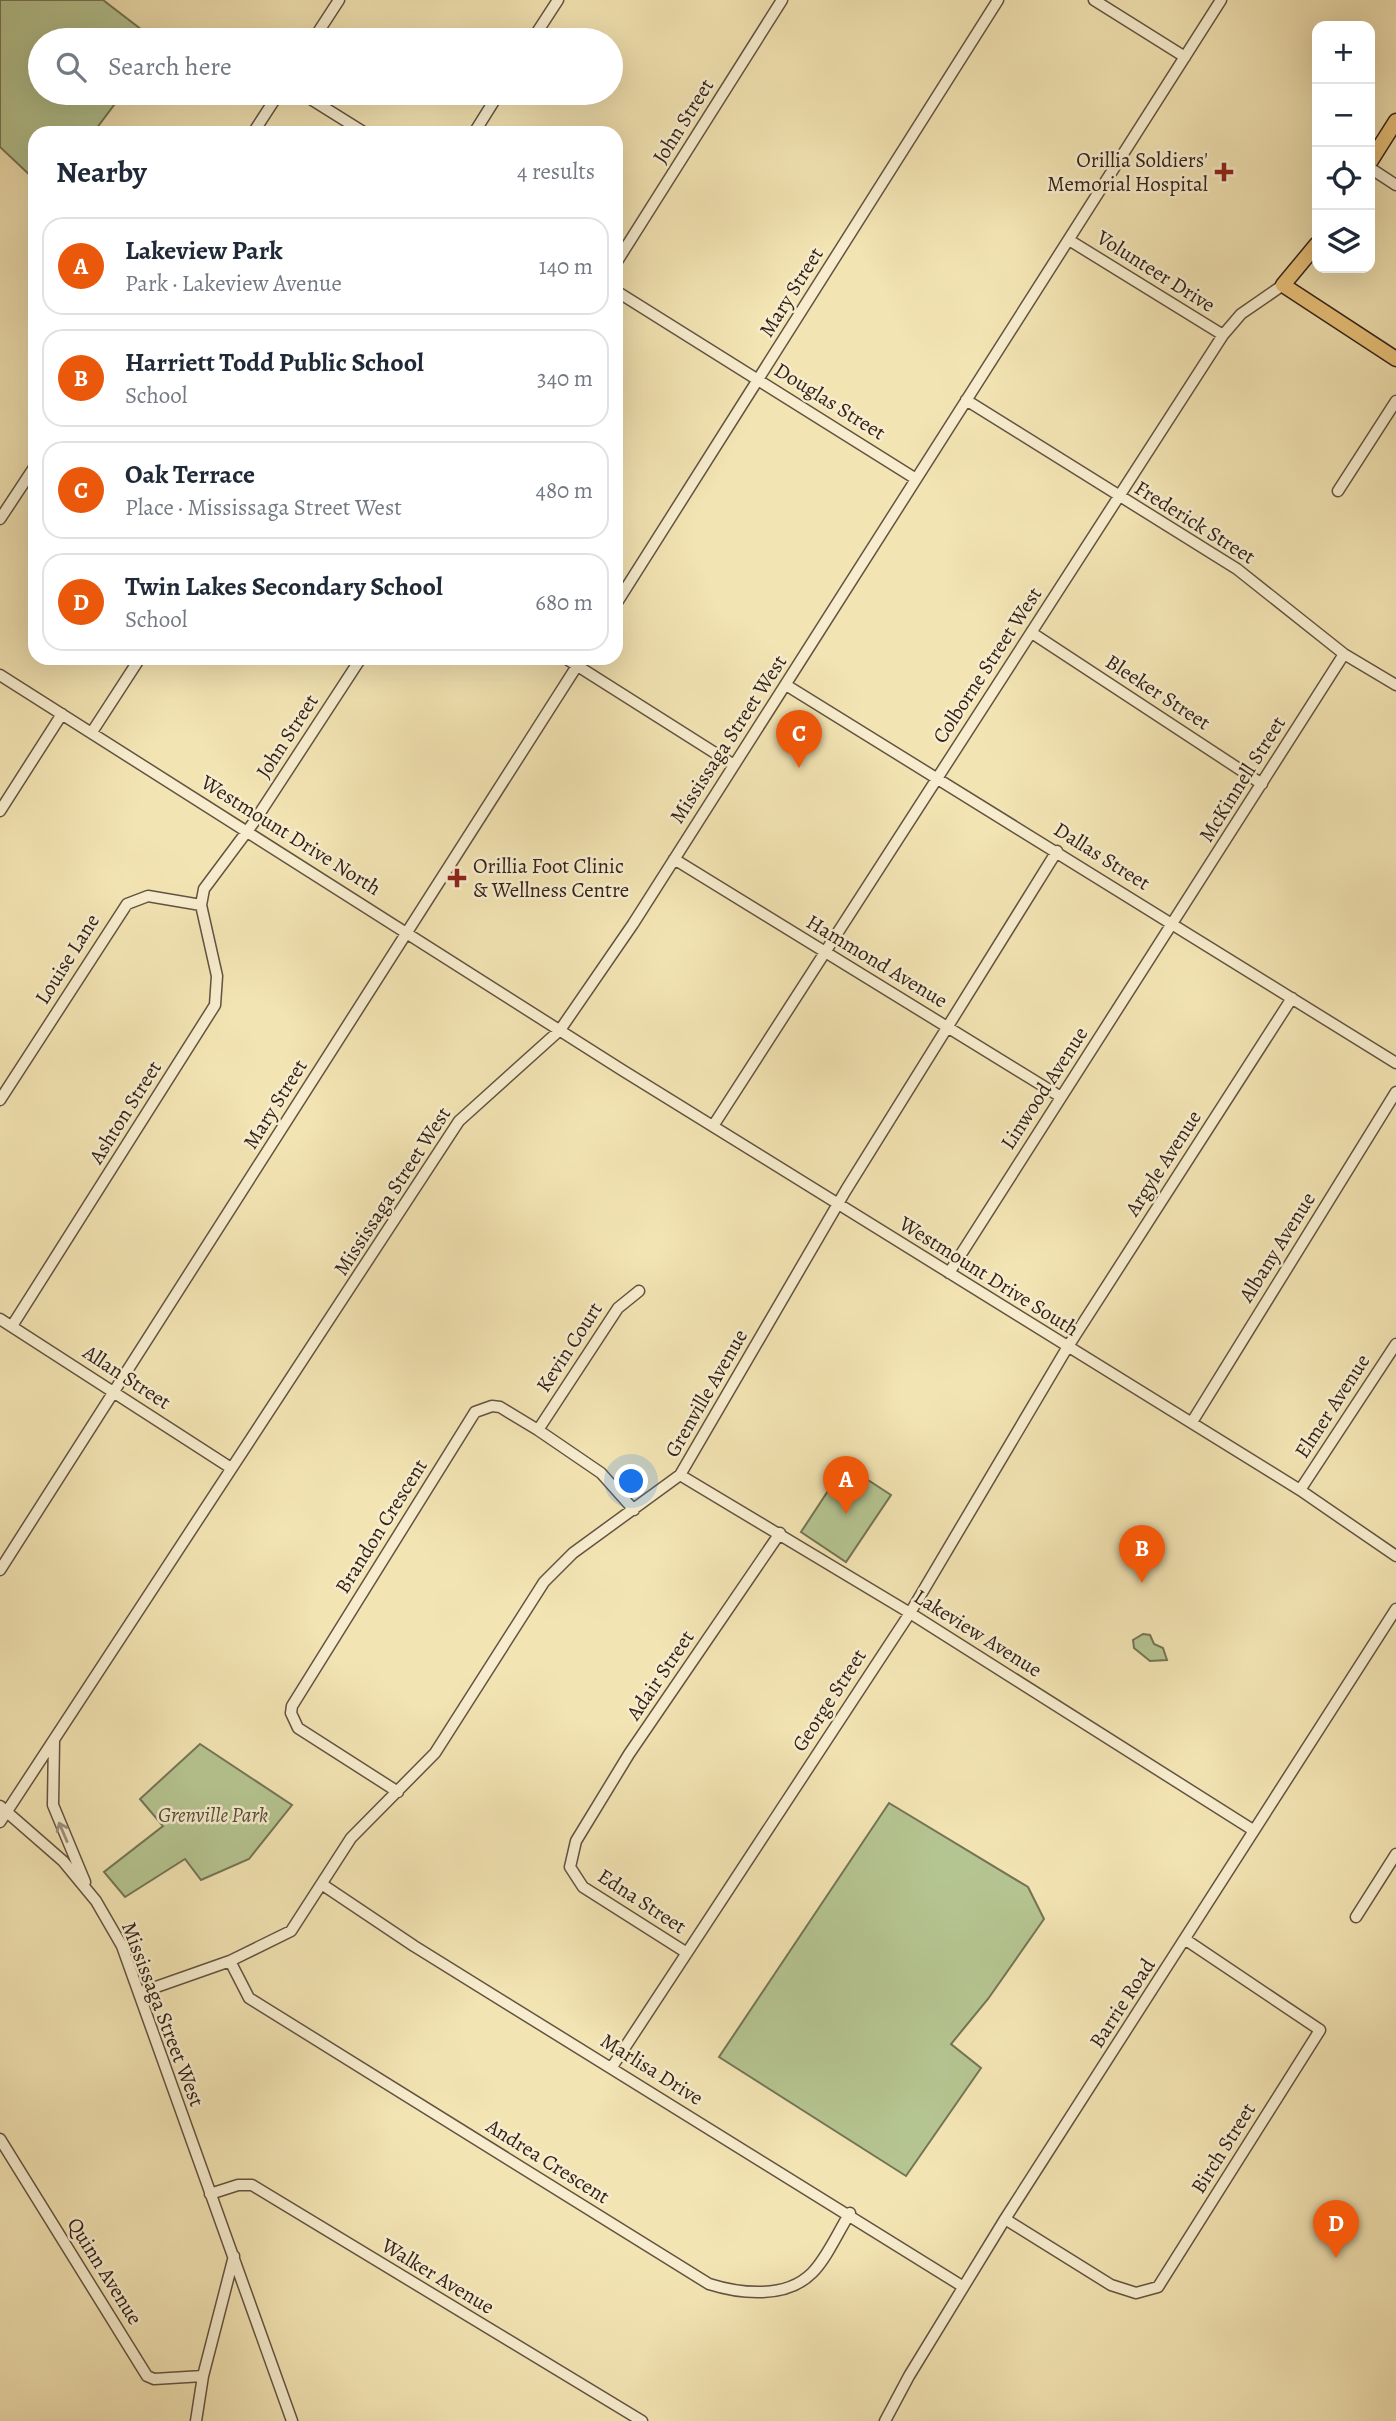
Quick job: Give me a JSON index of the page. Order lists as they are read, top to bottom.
{
  "streets": {
    "main road": ["Colborne Street West"],
    "street": [
      "John Street",
      "Volunteer Drive",
      "Mary Street",
      "Douglas Street",
      "Frederick Street",
      "Bleeker Street",
      "Mississaga Street West",
      "McKinnell Street",
      "Westmount Drive North",
      "Dallas Street",
      "Louise Lane",
      "Hammond Avenue",
      "Linwood Avenue",
      "Ashton Street",
      "Argyle Avenue",
      "Albany Avenue",
      "Westmount Drive South",
      "Kevin Court",
      "Allan Street",
      "Grenville Avenue",
      "Elmer Avenue",
      "Brandon Crescent",
      "Lakeview Avenue",
      "Adair Street",
      "George Street",
      "Edna Street",
      "Barrie Road",
      "Marlisa Drive",
      "Birch Street",
      "Andrea Crescent",
      "Quinn Avenue",
      "Walker Avenue"
    ]
  },
  "crossings": [
    ["John Street", "Westmount Drive North"],
    ["John Street", "Louise Lane"],
    ["John Street", "Ashton Street"],
    ["Volunteer Drive", "Colborne Street West"],
    ["Volunteer Drive", "Mississaga Street West"],
    ["Mary Street", "Douglas Street"],
    ["Mary Street", "Westmount Drive North"],
    ["Mary Street", "Allan Street"],
    ["Douglas Street", "Mississaga Street West"],
    ["Frederick Street", "Colborne Street West"],
    ["Frederick Street", "Mississaga Street West"],
    ["Frederick Street", "McKinnell Street"],
    ["Colborne Street West", "Bleeker Street"],
    ["Colborne Street West", "Dallas Street"],
    ["Colborne Street West", "Hammond Avenue"],
    ["Colborne Street West", "Westmount Drive South"],
    ["Bleeker Street", "McKinnell Street"],
    ["Mississaga Street West", "Westmount Drive North"],
    ["Mississaga Street West", "Dallas Street"],
    ["Mississaga Street West", "Hammond Avenue"],
    ["Mississaga Street West", "Westmount Drive South"],
    ["Mississaga Street West", "Allan Street"],
    ["Mississaga Street West", "Grenville Avenue"],
    ["Mississaga Street West", "Walker Avenue"],
    ["McKinnell Street", "Dallas Street"],
    ["McKinnell Street", "Linwood Avenue"],
    ["Westmount Drive North", "Westmount Drive South"],
    ["Dallas Street", "Linwood Avenue"],
    ["Dallas Street", "Argyle Avenue"],
    ["Dallas Street", "Grenville Avenue"],
    ["Louise Lane", "Ashton Street"],
    ["Hammond Avenue", "Linwood Avenue"],
    ["Hammond Avenue", "Grenville Avenue"],
    ["Linwood Avenue", "Westmount Drive South"],
    ["Ashton Street", "Allan Street"],
    ["Argyle Avenue", "Westmount Drive South"],
    ["Argyle Avenue", "George Street"],
    ["Albany Avenue", "Westmount Drive South"],
    ["Westmount Drive South", "Grenville Avenue"],
    ["Westmount Drive South", "Elmer Avenue"],
    ["Westmount Drive South", "George Street"],
    ["Kevin Court", "Brandon Crescent"],
    ["Grenville Avenue", "Brandon Crescent"],
    ["Grenville Avenue", "Lakeview Avenue"],
    ["Grenville Avenue", "Marlisa Drive"],
    ["Grenville Avenue", "Andrea Crescent"],
    ["Lakeview Avenue", "Adair Street"],
    ["Lakeview Avenue", "George Street"],
    ["Lakeview Avenue", "Barrie Road"],
    ["Adair Street", "Edna Street"],
    ["George Street", "Edna Street"],
    ["George Street", "Marlisa Drive"],
    ["Barrie Road", "Marlisa Drive"],
    ["Barrie Road", "Birch Street"],
    ["Marlisa Drive", "Andrea Crescent"]
  ],
  "parks": ["Grenville Park"],
  "places": {
    "health": ["Orillia Soldiers' Memorial Hospital", "Orillia Foot Clinic & Wellness Centre"]
  },
  "page": {
    "map_buttons": ["+", "−"],
    "search": "Search here",
    "heading": ["Nearby", "4 results"],
    "list": [
      {
        "mark": "A",
        "name": "Lakeview Park",
        "note": "Park · Lakeview Avenue",
        "value": "140 m"
      },
      {
        "mark": "B",
        "name": "Harriett Todd Public School",
        "note": "School",
        "value": "340 m"
      },
      {
        "mark": "C",
        "name": "Oak Terrace",
        "note": "Place · Mississaga Street West",
        "value": "480 m"
      },
      {
        "mark": "D",
        "name": "Twin Lakes Secondary School",
        "note": "School",
        "value": "680 m"
      }
    ],
    "pins": [
      "C",
      "A",
      "B",
      "D"
    ]
  }
}
